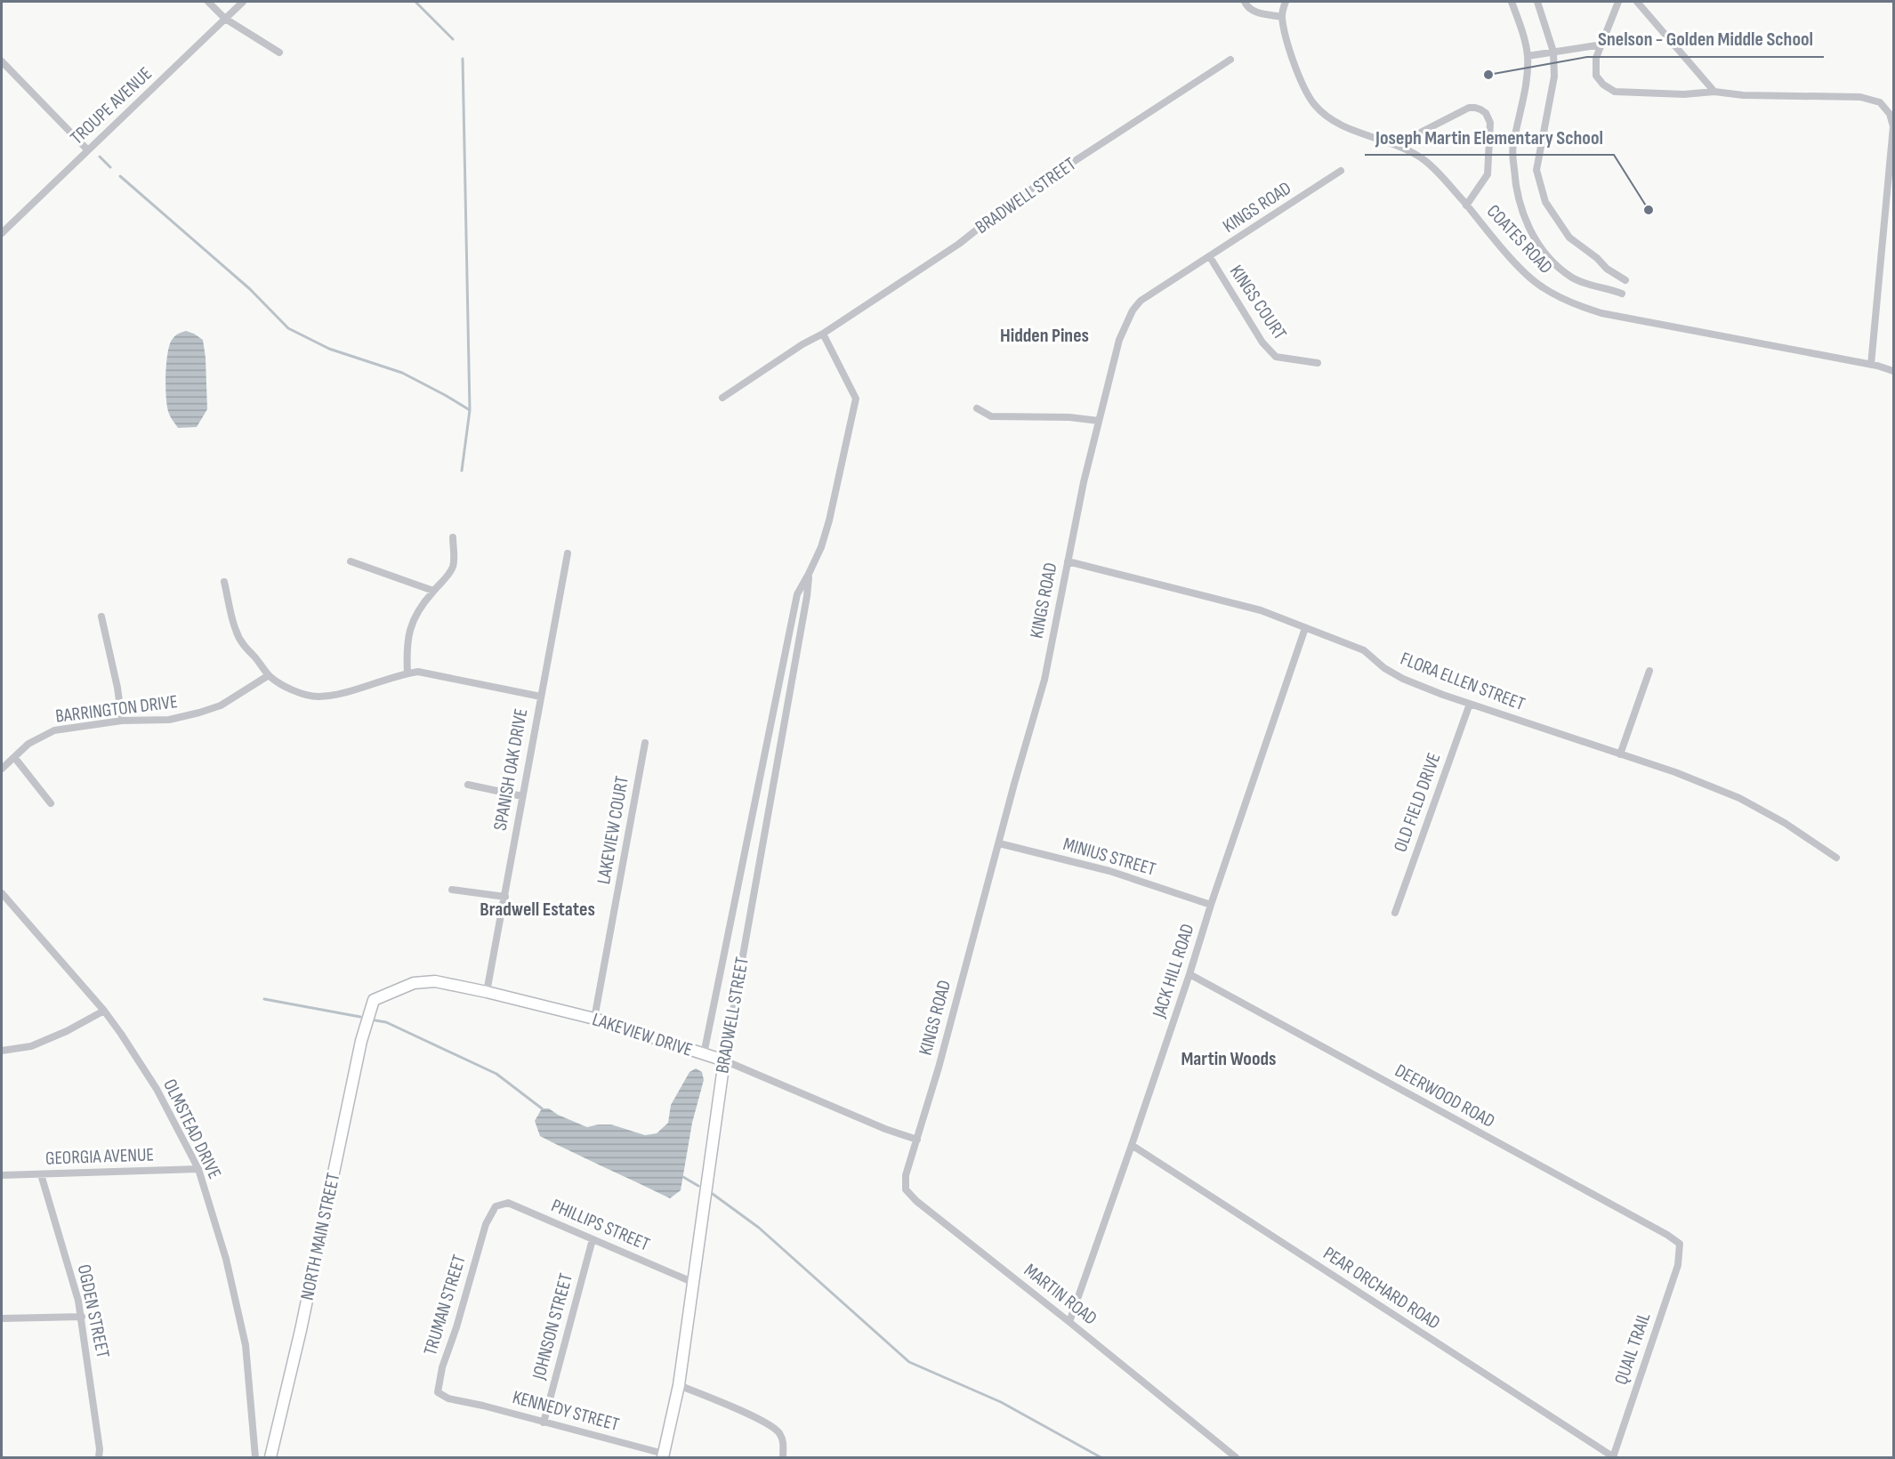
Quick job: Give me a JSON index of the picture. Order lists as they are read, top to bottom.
{
  "streets": {
    "street": [
      "TROUPE AVENUE",
      "BRADWELL STREET",
      "KINGS ROAD",
      "COATES ROAD",
      "KINGS COURT",
      "FLORA ELLEN STREET",
      "BARRINGTON DRIVE",
      "SPANISH OAK DRIVE",
      "OLD FIELD DRIVE",
      "LAKEVIEW COURT",
      "MINIUS STREET",
      "JACK HILL ROAD",
      "LAKEVIEW DRIVE",
      "DEERWOOD ROAD",
      "OLMSTEAD DRIVE",
      "GEORGIA AVENUE",
      "PHILLIPS STREET",
      "NORTH MAIN STREET",
      "PEAR ORCHARD ROAD",
      "MARTIN ROAD",
      "TRUMAN STREET",
      "OGDEN STREET",
      "JOHNSON STREET",
      "QUAIL TRAIL",
      "KENNEDY STREET"
    ]
  },
  "crossings": [
    ["BRADWELL STREET", "LAKEVIEW DRIVE"],
    ["BRADWELL STREET", "PHILLIPS STREET"],
    ["BRADWELL STREET", "KENNEDY STREET"],
    ["KINGS ROAD", "KINGS COURT"],
    ["KINGS ROAD", "FLORA ELLEN STREET"],
    ["KINGS ROAD", "MINIUS STREET"],
    ["KINGS ROAD", "LAKEVIEW DRIVE"],
    ["KINGS ROAD", "MARTIN ROAD"],
    ["FLORA ELLEN STREET", "OLD FIELD DRIVE"],
    ["FLORA ELLEN STREET", "JACK HILL ROAD"],
    ["SPANISH OAK DRIVE", "LAKEVIEW DRIVE"],
    ["LAKEVIEW COURT", "LAKEVIEW DRIVE"],
    ["MINIUS STREET", "JACK HILL ROAD"],
    ["JACK HILL ROAD", "DEERWOOD ROAD"],
    ["JACK HILL ROAD", "PEAR ORCHARD ROAD"],
    ["JACK HILL ROAD", "MARTIN ROAD"],
    ["LAKEVIEW DRIVE", "NORTH MAIN STREET"],
    ["LAKEVIEW DRIVE", "MARTIN ROAD"],
    ["DEERWOOD ROAD", "QUAIL TRAIL"],
    ["OLMSTEAD DRIVE", "GEORGIA AVENUE"],
    ["GEORGIA AVENUE", "OGDEN STREET"],
    ["PHILLIPS STREET", "TRUMAN STREET"],
    ["PHILLIPS STREET", "JOHNSON STREET"],
    ["PEAR ORCHARD ROAD", "QUAIL TRAIL"],
    ["TRUMAN STREET", "KENNEDY STREET"],
    ["JOHNSON STREET", "KENNEDY STREET"]
  ],
  "districts": ["Hidden Pines", "Bradwell Estates", "Martin Woods"],
  "places": ["Snelson - Golden Middle School", "Joseph Martin Elementary School"]
}
